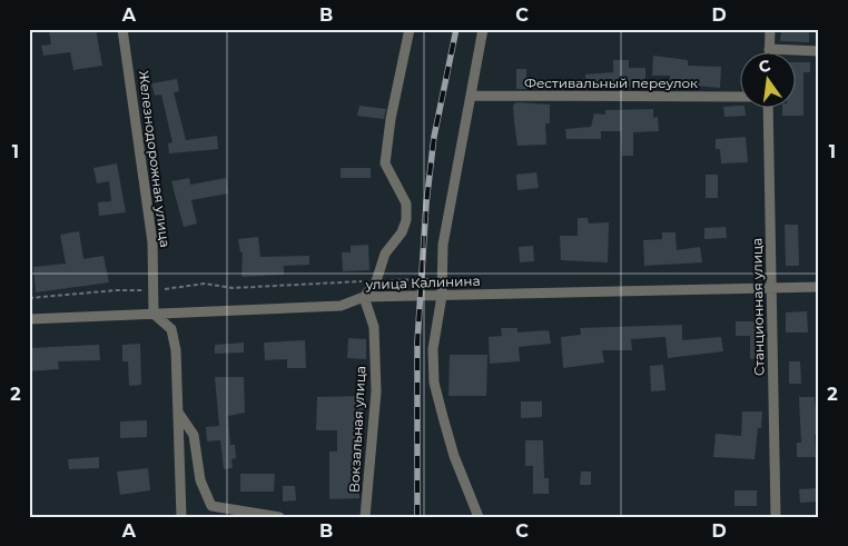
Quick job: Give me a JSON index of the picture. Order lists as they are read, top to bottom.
{
  "streets": {
    "street": [
      "Фестивальный переулок",
      "Железнодорожная улица",
      "улица Калинина",
      "Станционная улица",
      "Вокзальная улица"
    ]
  },
  "crossings": [
    ["Железнодорожная улица", "улица Калинина"],
    ["улица Калинина", "Станционная улица"],
    ["улица Калинина", "Вокзальная улица"]
  ],
  "north": "top",
  "grid": {
    "columns": [
      "A",
      "B",
      "C",
      "D"
    ],
    "rows": ["1", "2"]
  }
}
